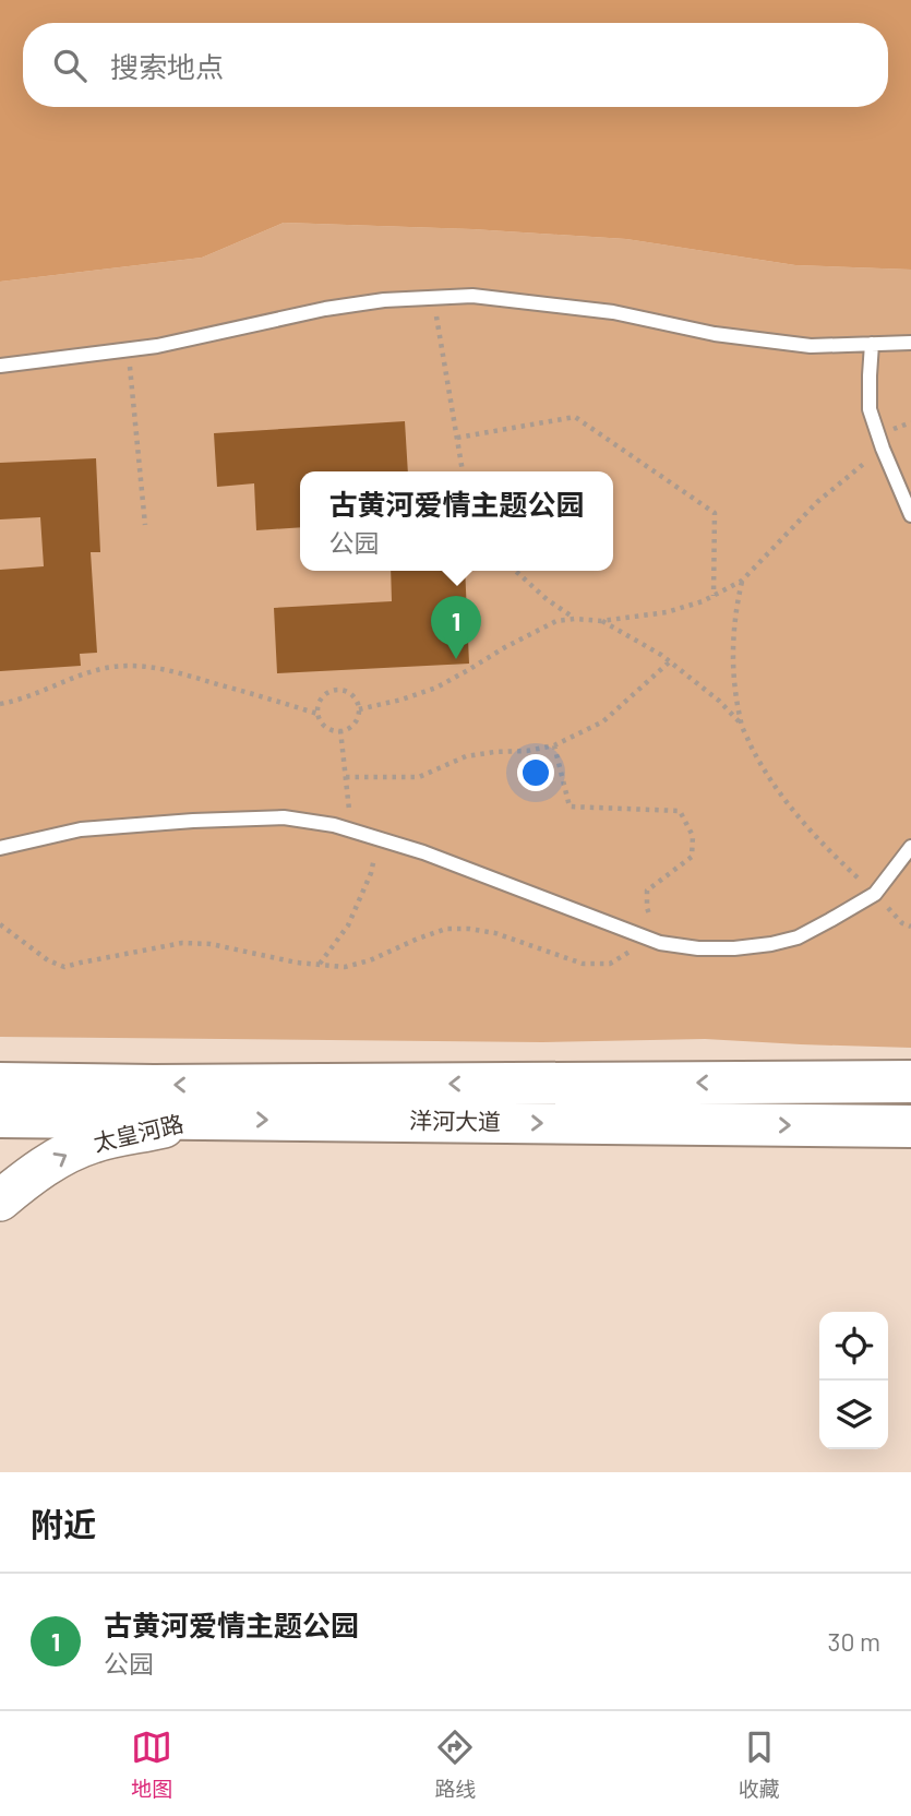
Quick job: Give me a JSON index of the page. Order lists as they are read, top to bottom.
{
  "streets": {
    "main road": ["洋河大道"],
    "street": ["太皇河路"]
  },
  "crossings": [
    ["洋河大道", "太皇河路"]
  ],
  "one_way": ["太皇河路"],
  "page": {
    "search": "搜索地点",
    "popup": ["古黄河爱情主题公园", "公园"],
    "pins": "1",
    "heading": "附近",
    "list": [
      {
        "mark": "1",
        "name": "古黄河爱情主题公园",
        "note": "公园",
        "value": "30 m"
      }
    ],
    "nav": ["地图", "路线", "收藏"]
  }
}
